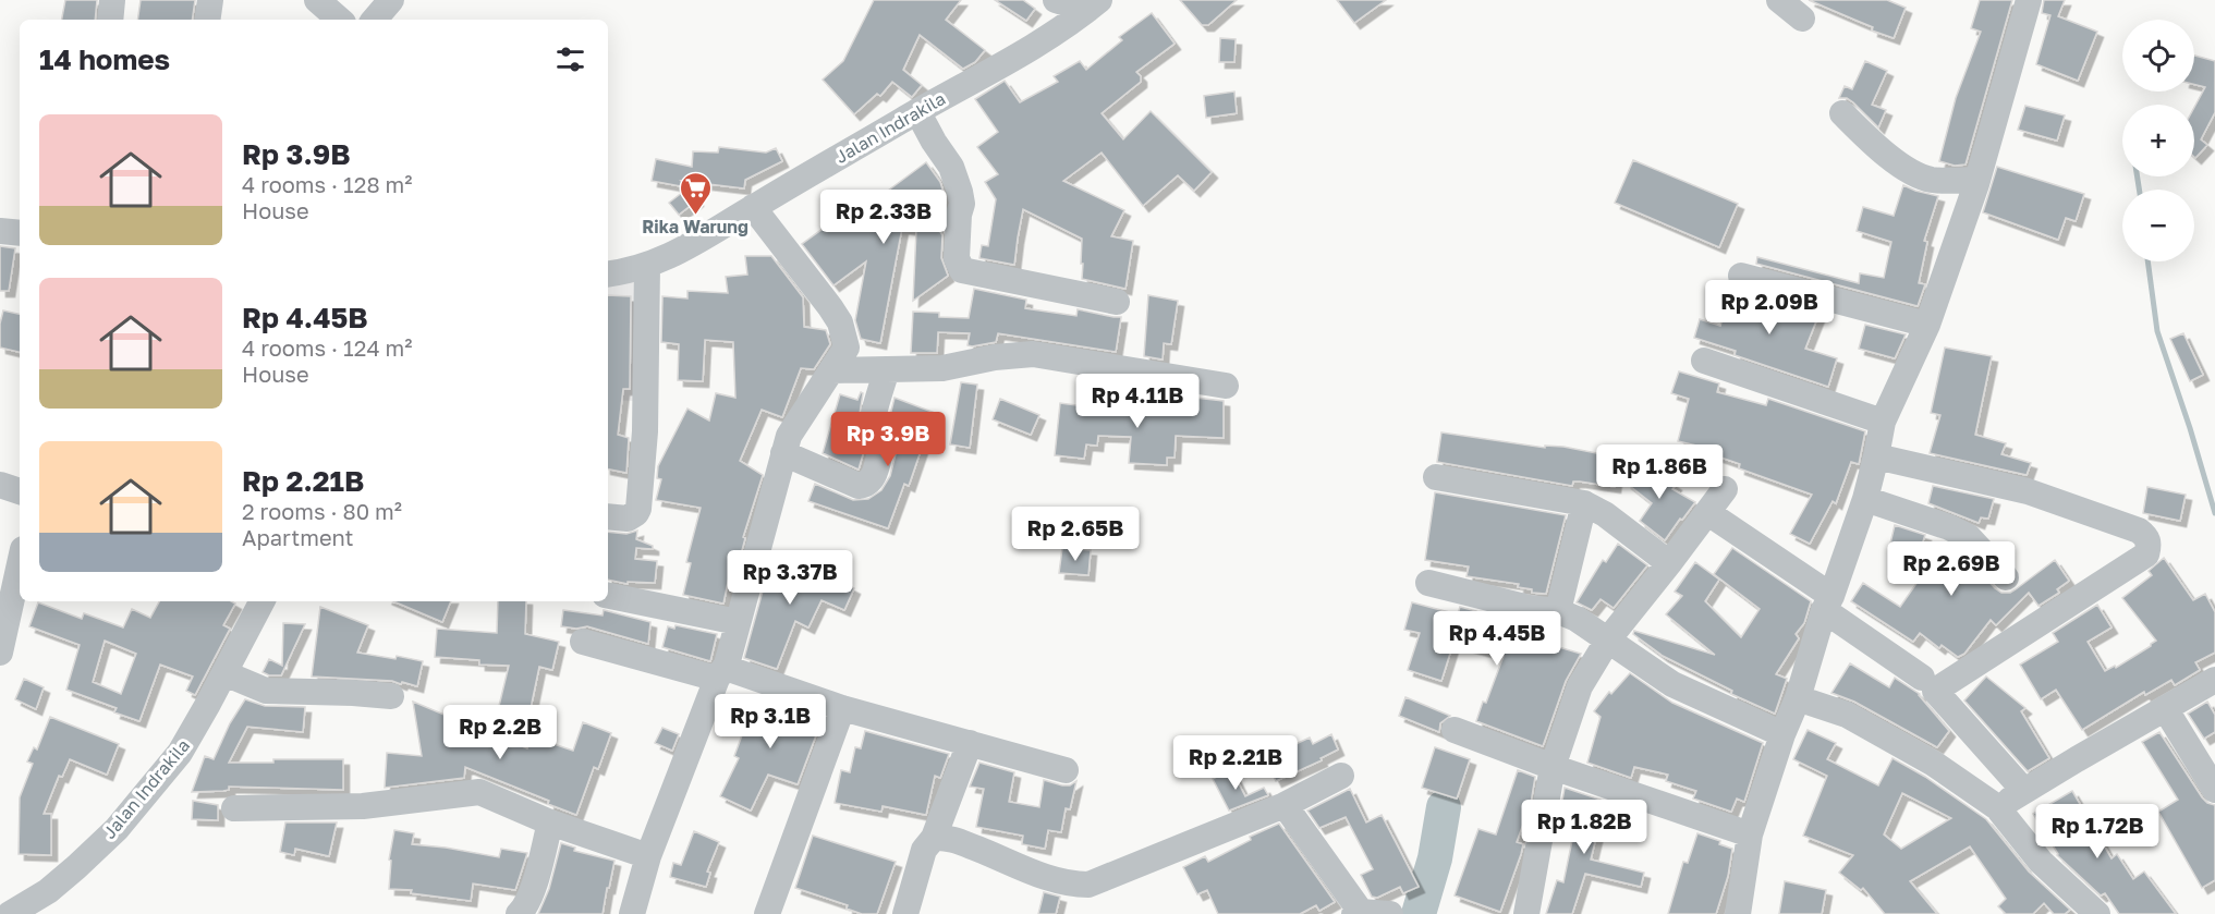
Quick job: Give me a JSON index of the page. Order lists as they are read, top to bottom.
{
  "streets": {
    "street": ["Jalan Indrakila"]
  },
  "places": {
    "supermarket": ["Rika Warung"]
  },
  "page": {
    "map_buttons": ["+", "−"],
    "heading": "14 homes",
    "list": [
      {
        "name": "Rp 3.9B",
        "note": "4 rooms · 128 m² · House"
      },
      {
        "name": "Rp 4.45B",
        "note": "4 rooms · 124 m² · House"
      },
      {
        "name": "Rp 2.21B",
        "note": "2 rooms · 80 m² · Apartment"
      }
    ],
    "price": [
      "Rp 2.33B",
      "Rp 2.09B",
      "Rp 4.11B",
      "Rp 3.9B",
      "Rp 1.86B",
      "Rp 2.65B",
      "Rp 2.69B",
      "Rp 3.37B",
      "Rp 4.45B",
      "Rp 3.1B",
      "Rp 2.2B",
      "Rp 2.21B",
      "Rp 1.82B",
      "Rp 1.72B"
    ]
  }
}
